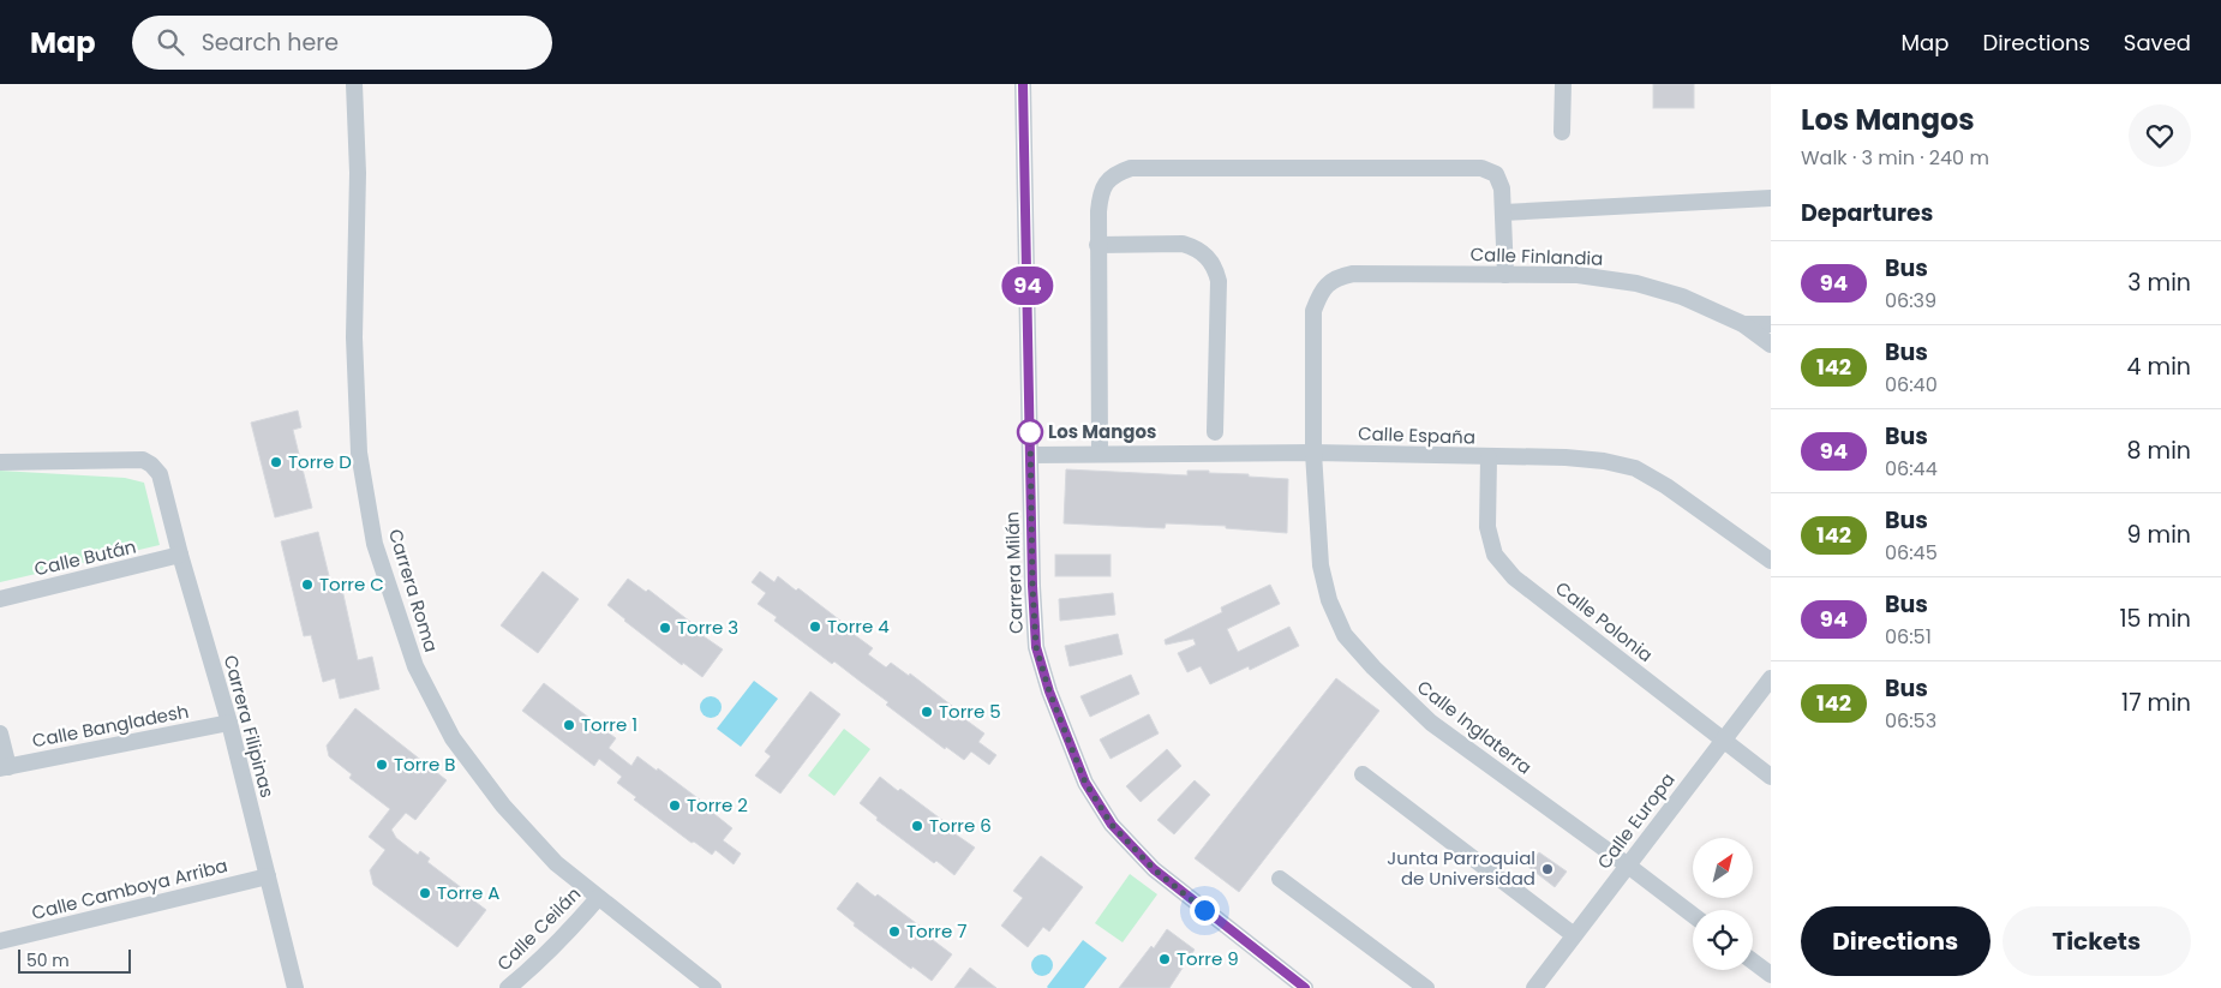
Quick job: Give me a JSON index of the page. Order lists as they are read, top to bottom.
{
  "streets": {
    "street": [
      "Calle Finlandia",
      "Calle España",
      "Calle Bután",
      "Carrera Milán",
      "Carrera Roma",
      "Calle Polonia",
      "Calle Bangladesh",
      "Carrera Filipinas",
      "Calle Inglaterra",
      "Calle Europa",
      "Calle Camboya Arriba",
      "Calle Ceilán"
    ]
  },
  "crossings": [
    ["Calle Finlandia", "Calle Inglaterra"],
    ["Calle España", "Carrera Milán"],
    ["Calle España", "Calle Polonia"],
    ["Calle España", "Calle Inglaterra"],
    ["Calle Bután", "Carrera Filipinas"],
    ["Carrera Roma", "Calle Ceilán"],
    ["Calle Polonia", "Calle Europa"],
    ["Calle Bangladesh", "Carrera Filipinas"],
    ["Carrera Filipinas", "Calle Camboya Arriba"],
    ["Calle Inglaterra", "Calle Europa"]
  ],
  "places": [
    "Los Mangos",
    "Torre D",
    "Torre C",
    "Torre 4",
    "Torre 3",
    "Torre 5",
    "Torre 1",
    "Torre B",
    "Torre 2",
    "Torre 6",
    "Junta Parroquial de Universidad",
    "Torre A",
    "Torre 7",
    "Torre 9"
  ],
  "lines": ["bus line 94"],
  "scale_bar": "50 m",
  "north": "top right",
  "page": {
    "header": "Map",
    "search": "Search here",
    "nav": ["Map", "Directions", "Saved"],
    "on_map": "94",
    "heading": [
      ["Los Mangos", "Walk · 3 min · 240 m"],
      "Departures"
    ],
    "list": [
      {
        "mark": "94",
        "name": "Bus",
        "note": "06:39",
        "value": "3 min"
      },
      {
        "mark": "142",
        "name": "Bus",
        "note": "06:40",
        "value": "4 min"
      },
      {
        "mark": "94",
        "name": "Bus",
        "note": "06:44",
        "value": "8 min"
      },
      {
        "mark": "142",
        "name": "Bus",
        "note": "06:45",
        "value": "9 min"
      },
      {
        "mark": "94",
        "name": "Bus",
        "note": "06:51",
        "value": "15 min"
      },
      {
        "mark": "142",
        "name": "Bus",
        "note": "06:53",
        "value": "17 min"
      }
    ],
    "buttons": ["Directions", "Tickets"],
    "scale": "50 m"
  }
}
